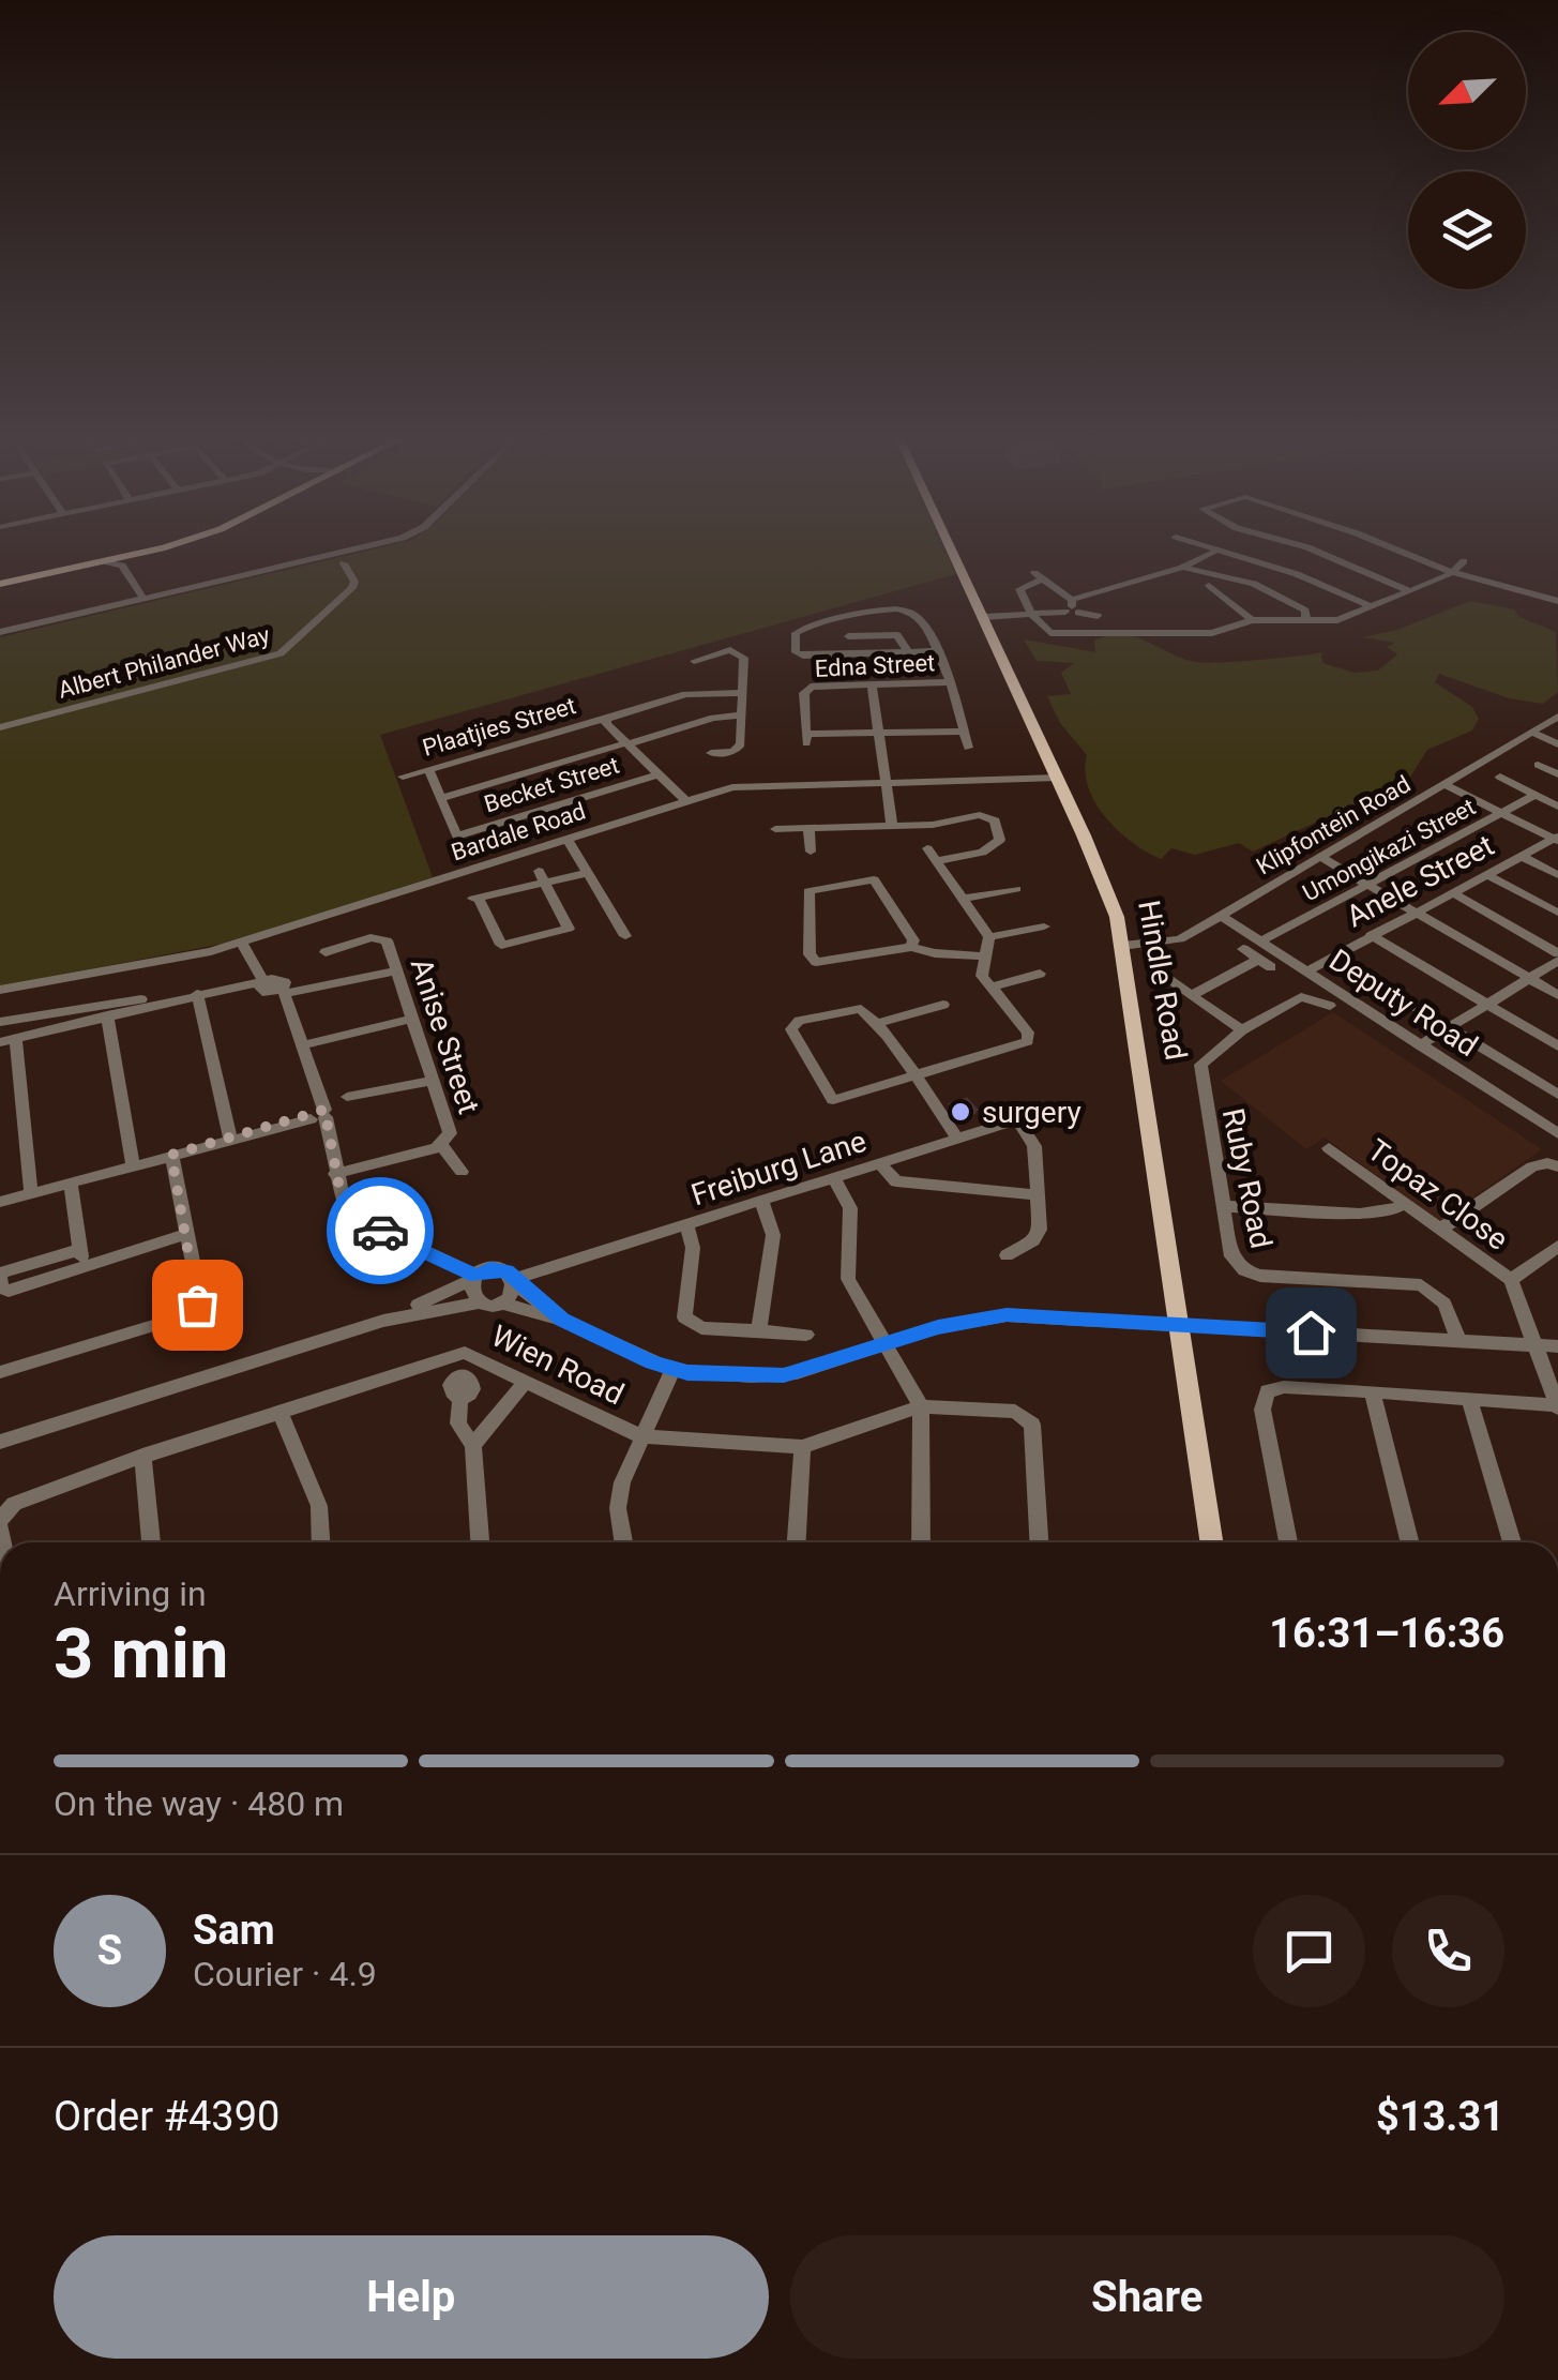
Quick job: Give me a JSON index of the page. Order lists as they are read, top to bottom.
{
  "streets": {
    "main road": ["Hindle Road"],
    "street": [
      "Albert Philander Way",
      "Edna Street",
      "Plaatjies Street",
      "Becket Street",
      "Klipfontein Road",
      "Bardale Road",
      "Umongikazi Street",
      "Anele Street",
      "Deputy Road",
      "Anise Street",
      "Freiburg Lane",
      "Ruby Road",
      "Topaz Close",
      "Wien Road"
    ]
  },
  "crossings": [
    ["Klipfontein Road", "Hindle Road"],
    ["Klipfontein Road", "Deputy Road"],
    ["Bardale Road", "Hindle Road"],
    ["Umongikazi Street", "Deputy Road"],
    ["Anele Street", "Deputy Road"]
  ],
  "places": ["surgery"],
  "north": "bottom left",
  "page": {
    "heading": ["3 min", "Arriving in", "16:31–16:36"],
    "panel": [
      "Sam",
      "Courier · 4.9",
      "Order #4390",
      "$13.31"
    ],
    "bar": "On the way · 480 m",
    "round": "S",
    "buttons": ["Help", "Share"]
  }
}
